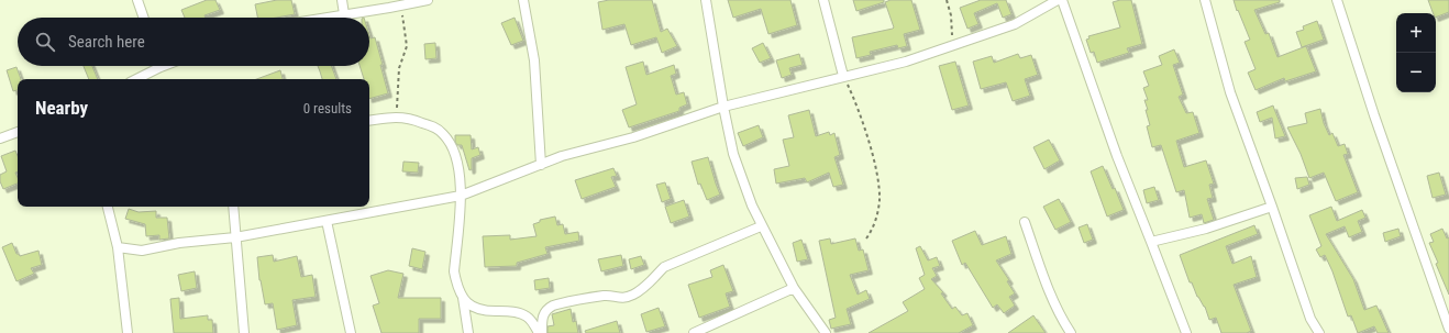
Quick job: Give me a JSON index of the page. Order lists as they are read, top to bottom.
{
  "page": {
    "map_buttons": ["+", "−"],
    "search": "Search here",
    "heading": ["Nearby", "0 results"]
  }
}
